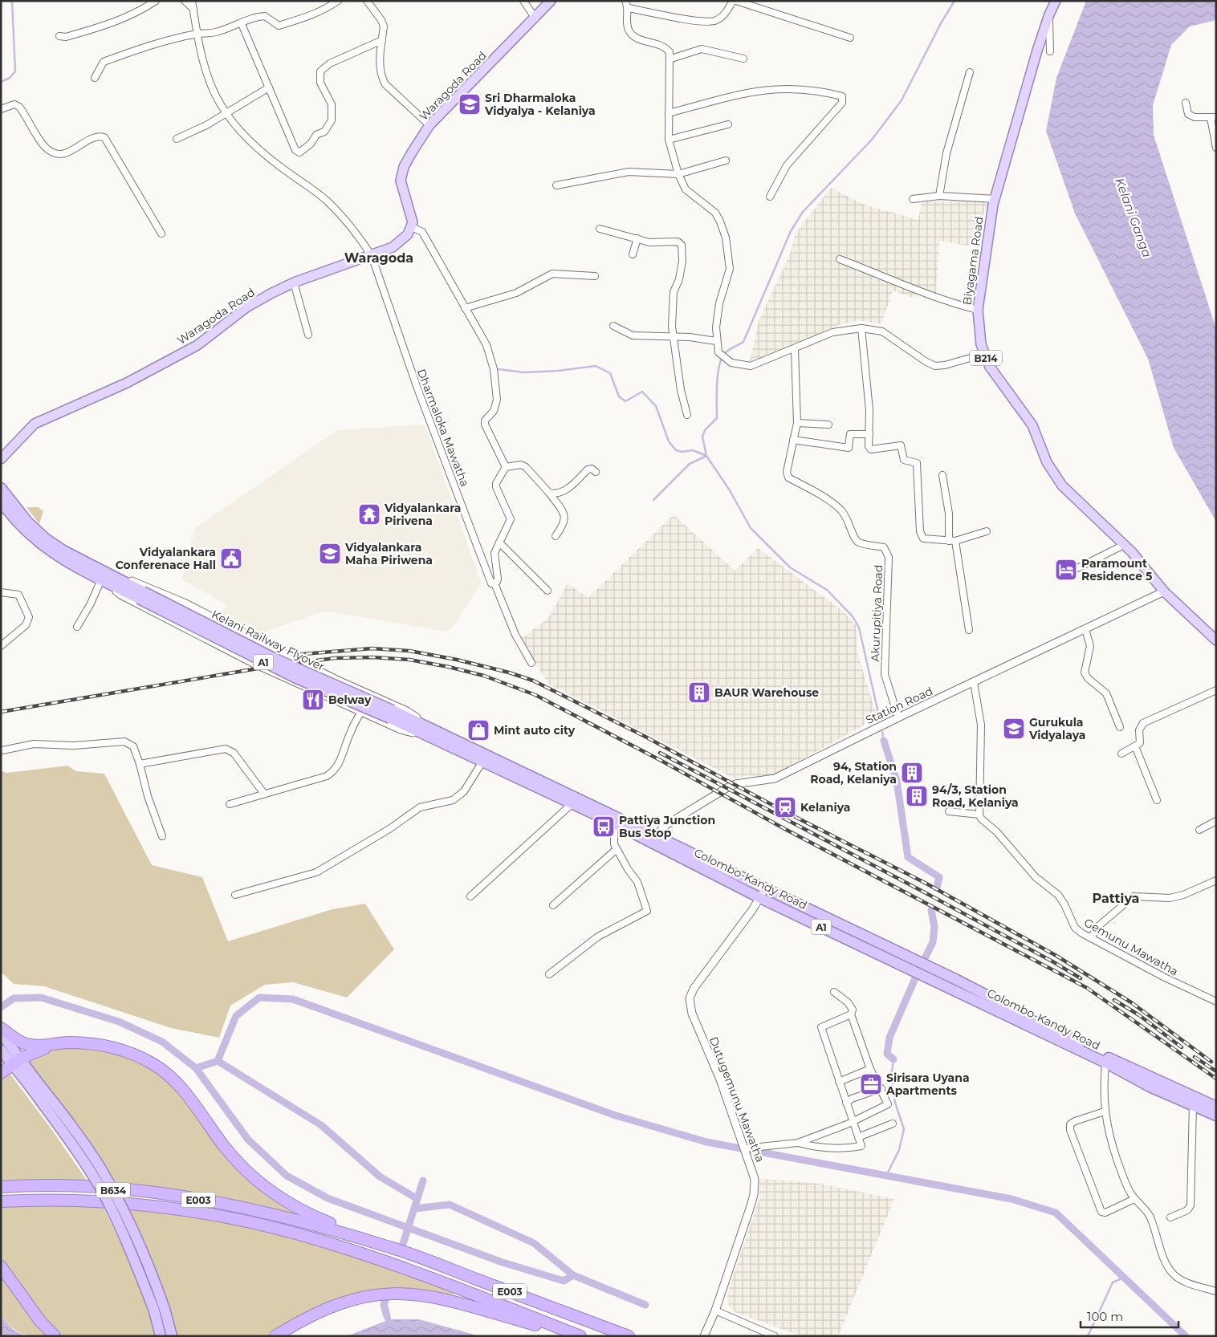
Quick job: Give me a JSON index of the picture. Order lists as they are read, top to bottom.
{
  "streets": {
    "highway": [
      "Kelani Railway Flyover",
      "A1",
      "Colombo-Kandy Road",
      "B634",
      "E003"
    ],
    "main road": ["Waragoda Road", "Biyagama Road", "B214"],
    "street": [
      "Dharmaloka Mawatha",
      "Akurupitiya Road",
      "Station Road",
      "Gemunu Mawatha",
      "Dutugemunu Mawatha"
    ]
  },
  "crossings": [
    ["Waragoda Road", "Dharmaloka Mawatha"],
    ["Biyagama Road", "Station Road"],
    ["Akurupitiya Road", "Station Road"],
    ["Kelani Railway Flyover", "A1"],
    ["Kelani Railway Flyover", "Colombo-Kandy Road"],
    ["Station Road", "Colombo-Kandy Road"],
    ["Colombo-Kandy Road", "Dutugemunu Mawatha"]
  ],
  "districts": ["Waragoda", "Pattiya"],
  "water": ["Kelani Ganga"],
  "places": {
    "school or university": ["Sri Dharmaloka Vidyalya - Kelaniya", "Vidyalankara Maha Piriwena", "Gurukula Vidyalaya"],
    "temple": ["Vidyalankara Pirivena"],
    "public building": ["Vidyalankara Conferenace Hall"],
    "hotel": ["Paramount Residence 5"],
    "building": ["BAUR Warehouse", "94, Station Road, Kelaniya", "94/3, Station Road, Kelaniya"],
    "restaurant": ["Belway"],
    "shop": ["Mint auto city"],
    "station": ["Kelaniya"],
    "bus stop": ["Pattiya Junction Bus Stop"],
    "office": ["Sirisara Uyana Apartments"]
  },
  "scale_bar": "100 m"
}
